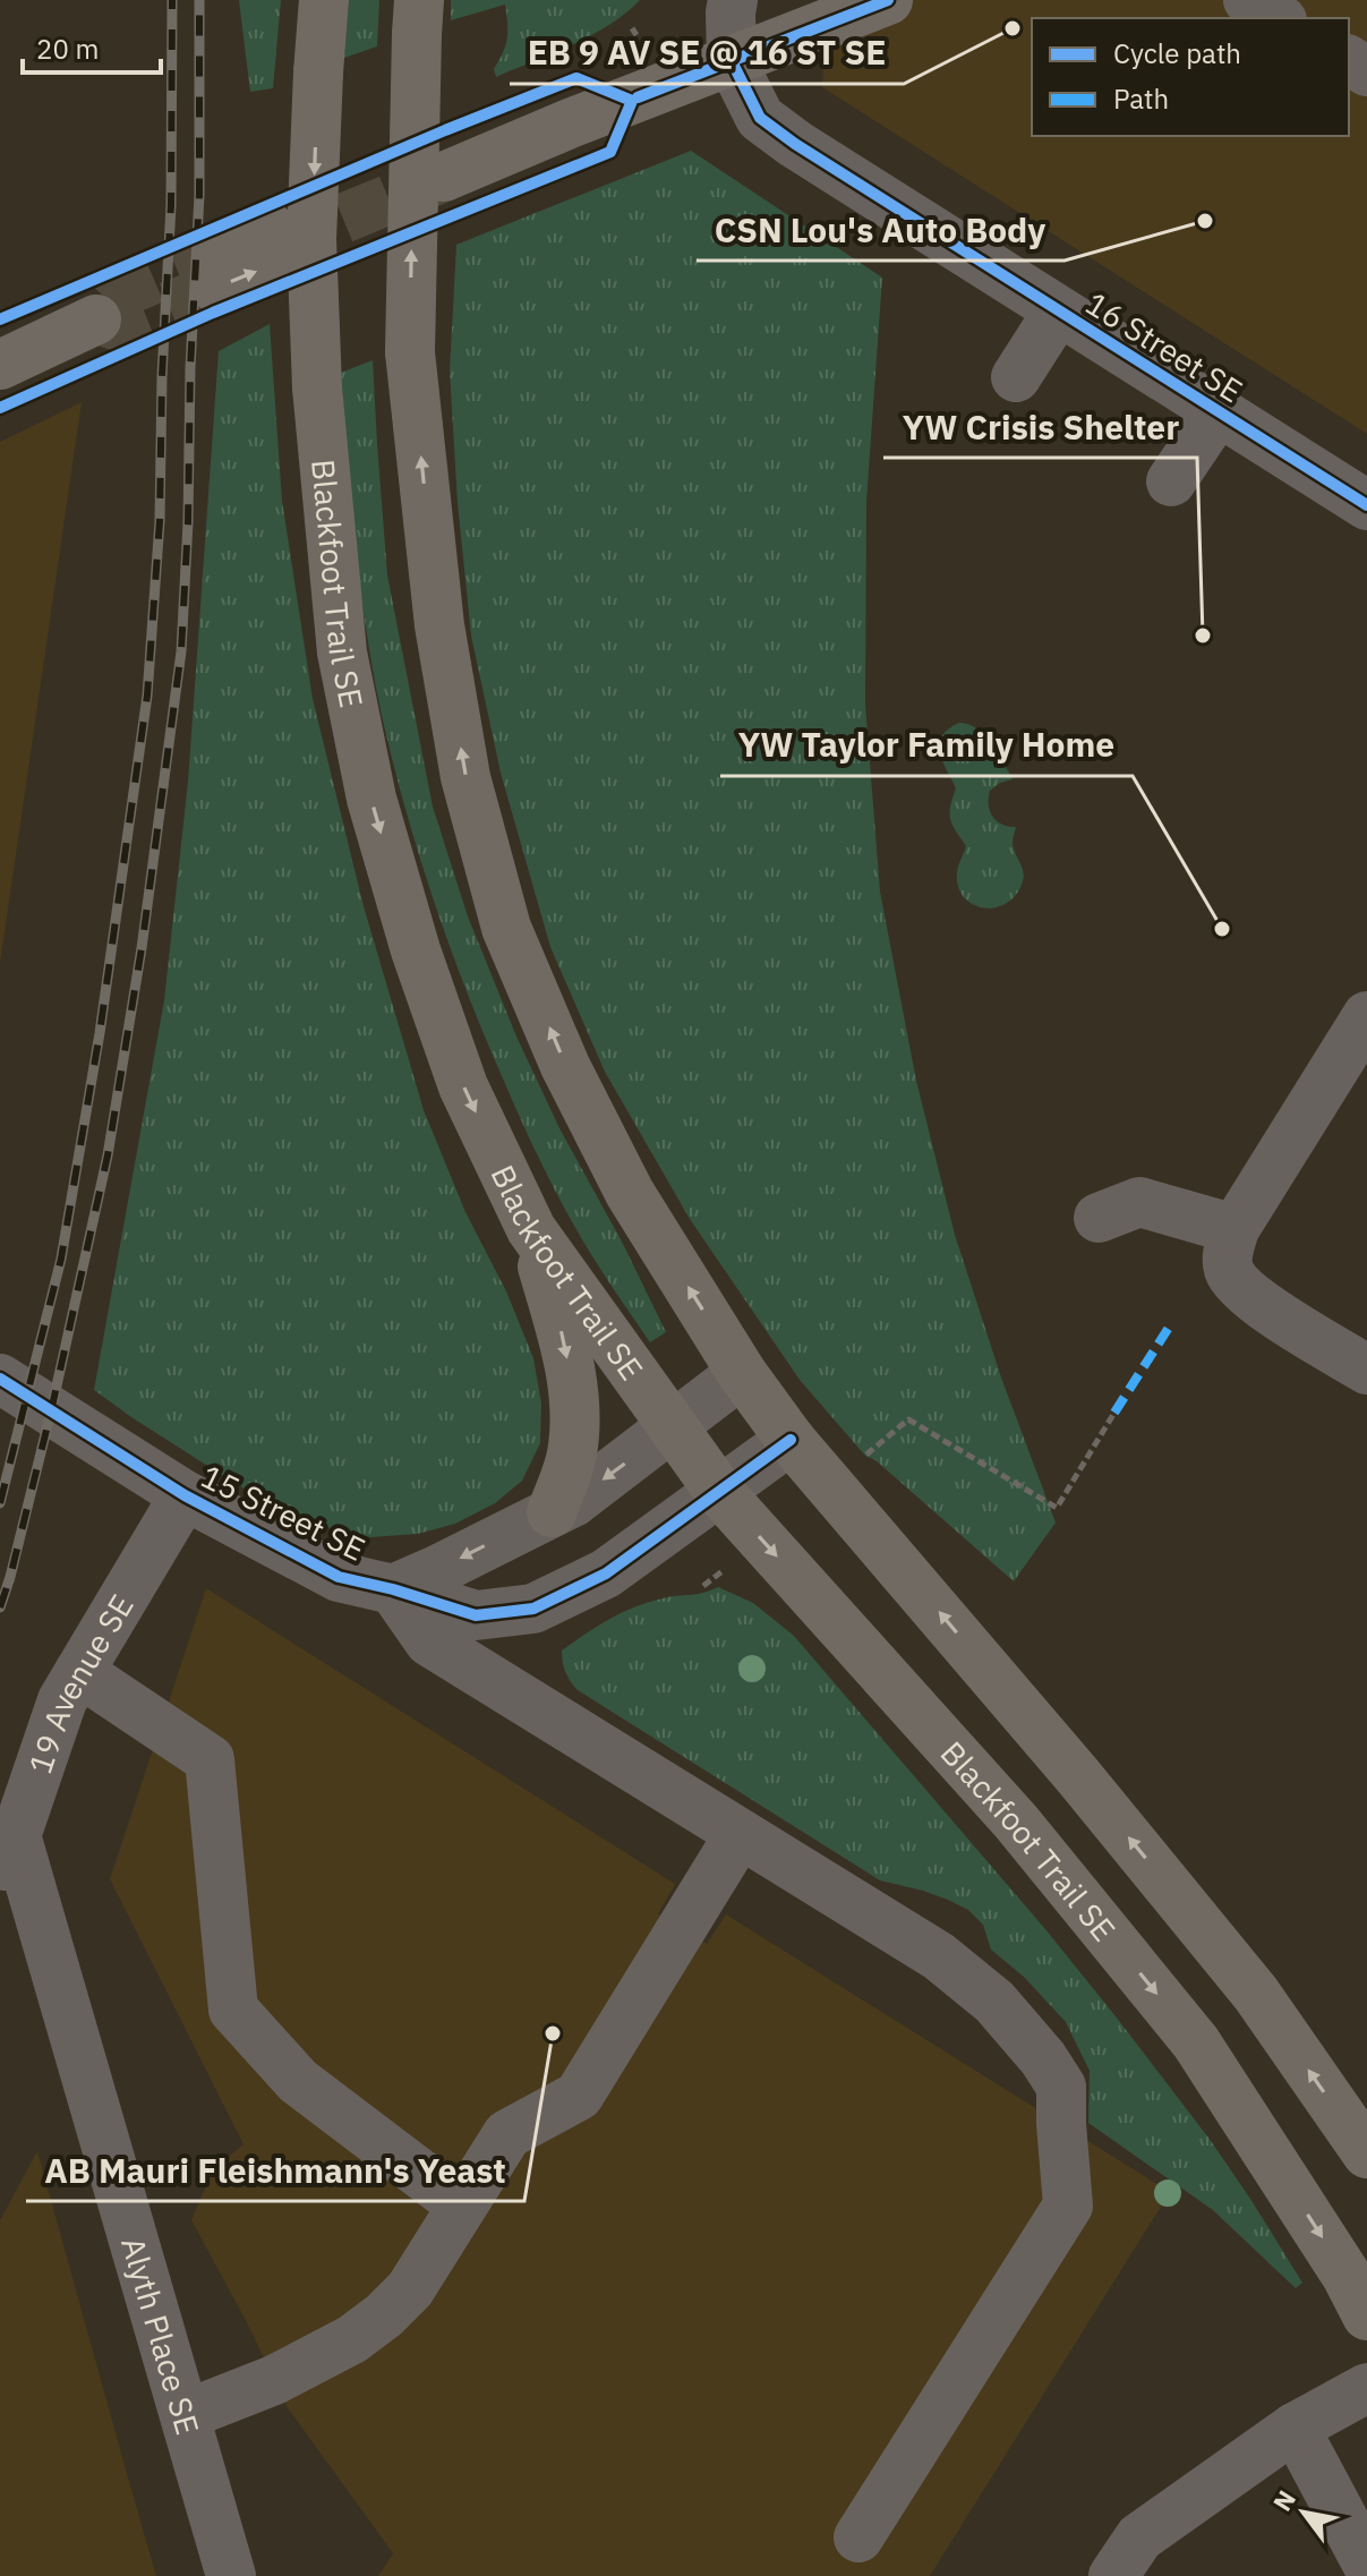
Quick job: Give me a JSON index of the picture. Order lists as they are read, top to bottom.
{
  "streets": {
    "main road": ["Blackfoot Trail SE"],
    "street": [
      "16 Street SE",
      "15 Street SE",
      "19 Avenue SE",
      "Alyth Place SE"
    ]
  },
  "crossings": [
    ["Blackfoot Trail SE", "15 Street SE"],
    ["15 Street SE", "19 Avenue SE"],
    ["19 Avenue SE", "Alyth Place SE"]
  ],
  "places": [
    "EB 9 AV SE @ 16 ST SE",
    "CSN Lou's Auto Body",
    "YW Crisis Shelter",
    "YW Taylor Family Home",
    "AB Mauri Fleishmann's Yeast"
  ],
  "legend": ["Cycle path", "Path"],
  "scale_bar": "20 m",
  "north": "top left"
}
